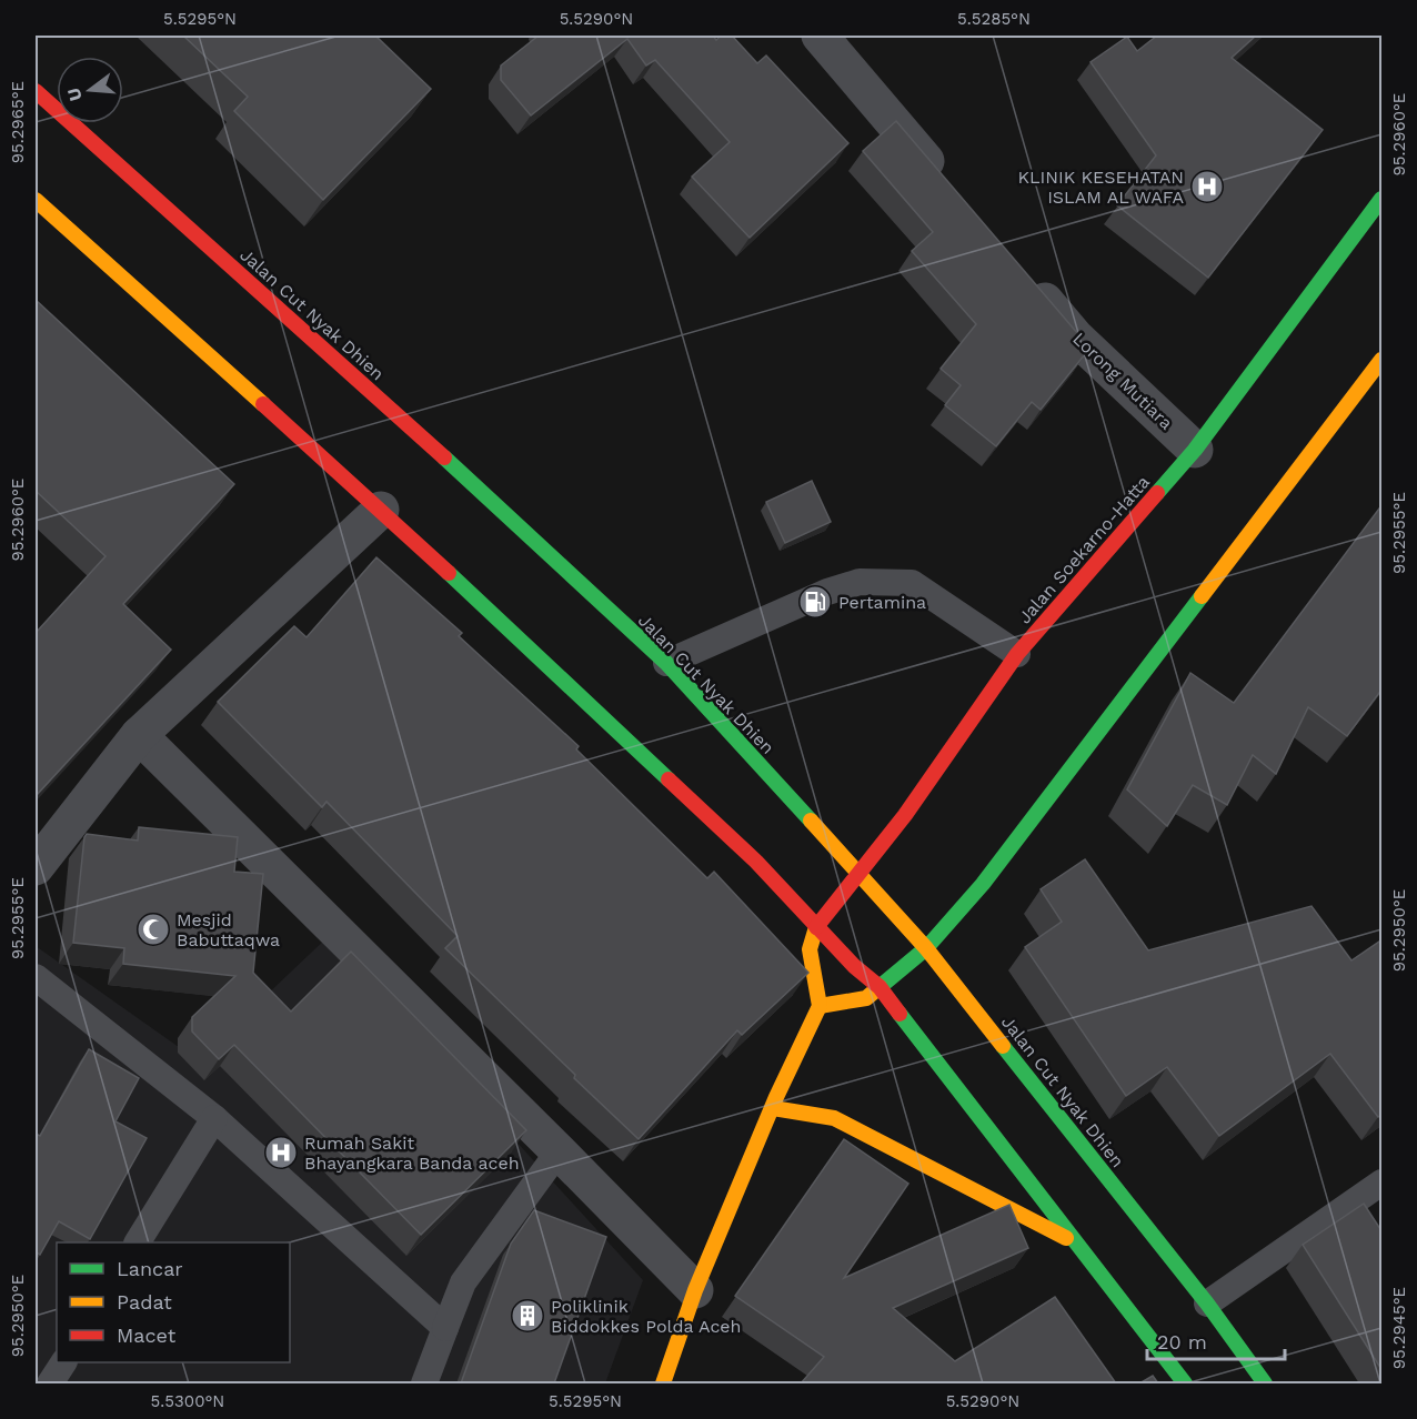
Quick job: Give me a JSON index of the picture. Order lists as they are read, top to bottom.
{
  "streets": {
    "main road": ["Jalan Cut Nyak Dhien", "Jalan Soekarno-Hatta"],
    "street": ["Lorong Mutiara"]
  },
  "crossings": [
    ["Jalan Cut Nyak Dhien", "Jalan Soekarno-Hatta"],
    ["Lorong Mutiara", "Jalan Soekarno-Hatta"]
  ],
  "places": {
    "hospital": ["KLINIK KESEHATAN ISLAM AL WAFA", "Rumah Sakit Bhayangkara Banda aceh"],
    "fuel station": ["Pertamina"],
    "mosque": ["Mesjid Babuttaqwa"],
    "building": ["Poliklinik Biddokkes Polda Aceh"]
  },
  "legend": ["Lancar", "Padat", "Macet"],
  "scale_bar": "20 m",
  "north": "left",
  "coordinates": [
    "5.5295°N",
    "5.5290°N",
    "5.5285°N",
    "95.2965°E",
    "95.2960°E",
    "95.2955°E",
    "95.2950°E",
    "95.2945°E",
    "5.5300°N"
  ]
}
